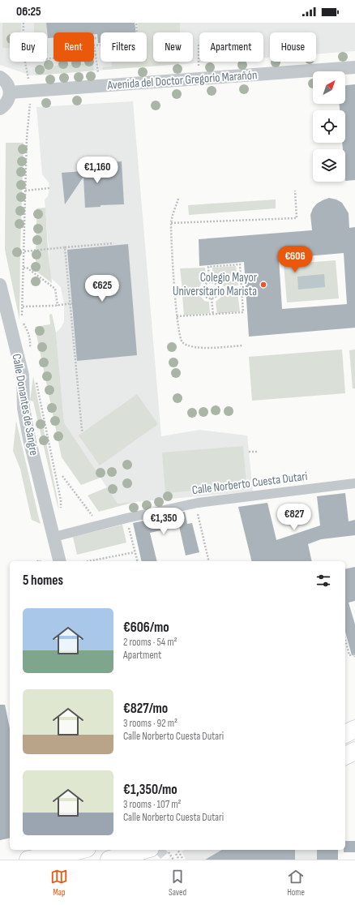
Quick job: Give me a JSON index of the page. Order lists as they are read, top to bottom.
{
  "streets": {
    "street": ["Avenida del Doctor Gregorio Marañón", "Calle Donantes de Sangre", "Calle Norberto Cuesta Dutari"]
  },
  "crossings": [
    ["Calle Donantes de Sangre", "Calle Norberto Cuesta Dutari"]
  ],
  "places": ["Colegio Mayor Universitario Marista"],
  "north": "top right",
  "page": {
    "status": "06:25",
    "chip": [
      "Buy",
      "Rent",
      "Filters",
      "New",
      "Apartment",
      "House"
    ],
    "price": [
      "€1,160",
      "€606",
      "€625",
      "€827",
      "€1,350"
    ],
    "heading": "5 homes",
    "list": [
      {
        "name": "€606/mo",
        "note": "2 rooms · 54 m² · Apartment"
      },
      {
        "name": "€827/mo",
        "note": "3 rooms · 92 m² · Calle Norberto Cuesta Dutari"
      },
      {
        "name": "€1,350/mo",
        "note": "3 rooms · 107 m² · Calle Norberto Cuesta Dutari"
      }
    ],
    "tabs": ["Map", "Saved", "Home"]
  }
}
